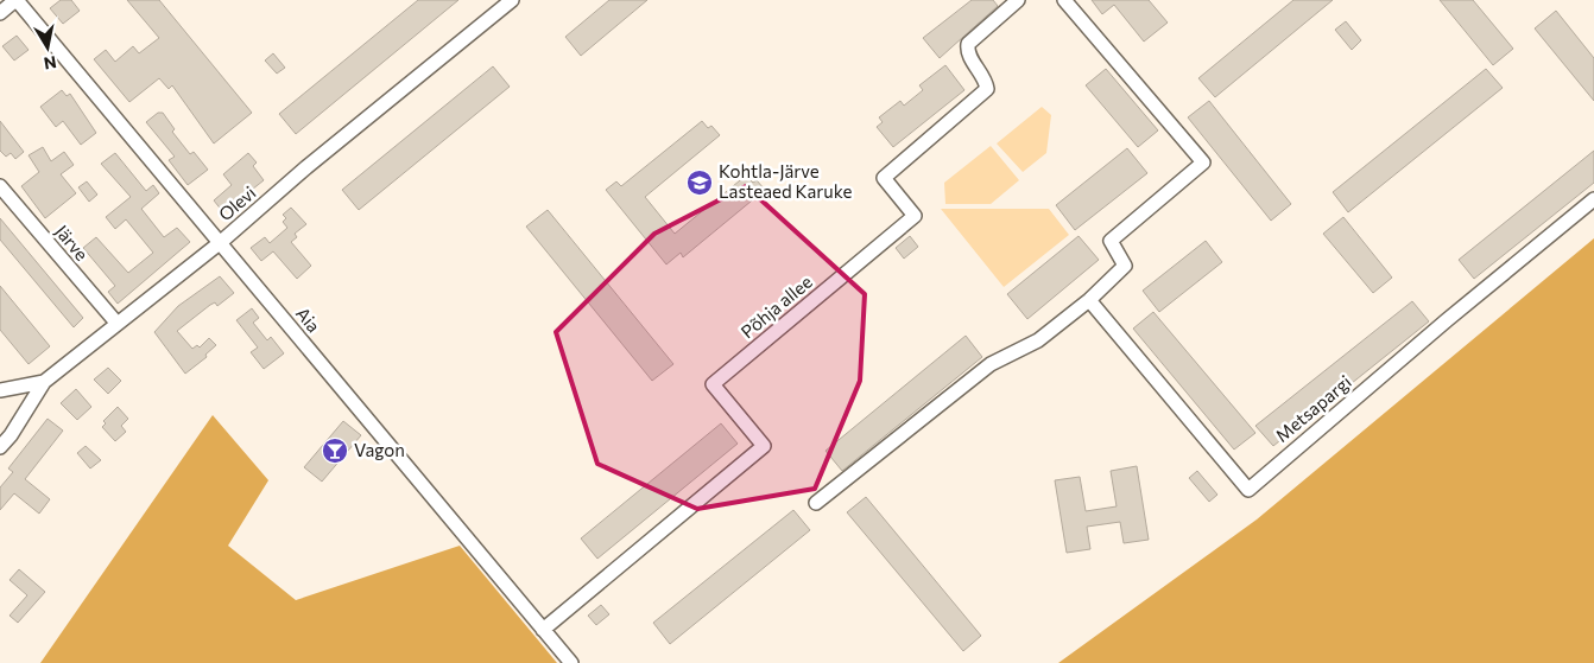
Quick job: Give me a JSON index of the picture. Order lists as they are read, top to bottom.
{
  "streets": {
    "street": [
      "Olevi",
      "Järve",
      "Põhja allee",
      "Aia",
      "Metsapargi"
    ]
  },
  "crossings": [
    ["Olevi", "Järve"],
    ["Olevi", "Aia"],
    ["Põhja allee", "Aia"]
  ],
  "places": {
    "school or university": ["Kohtla-Järve Lasteaed Karuke"],
    "bar": ["Vagon"]
  },
  "north": "bottom"
}
